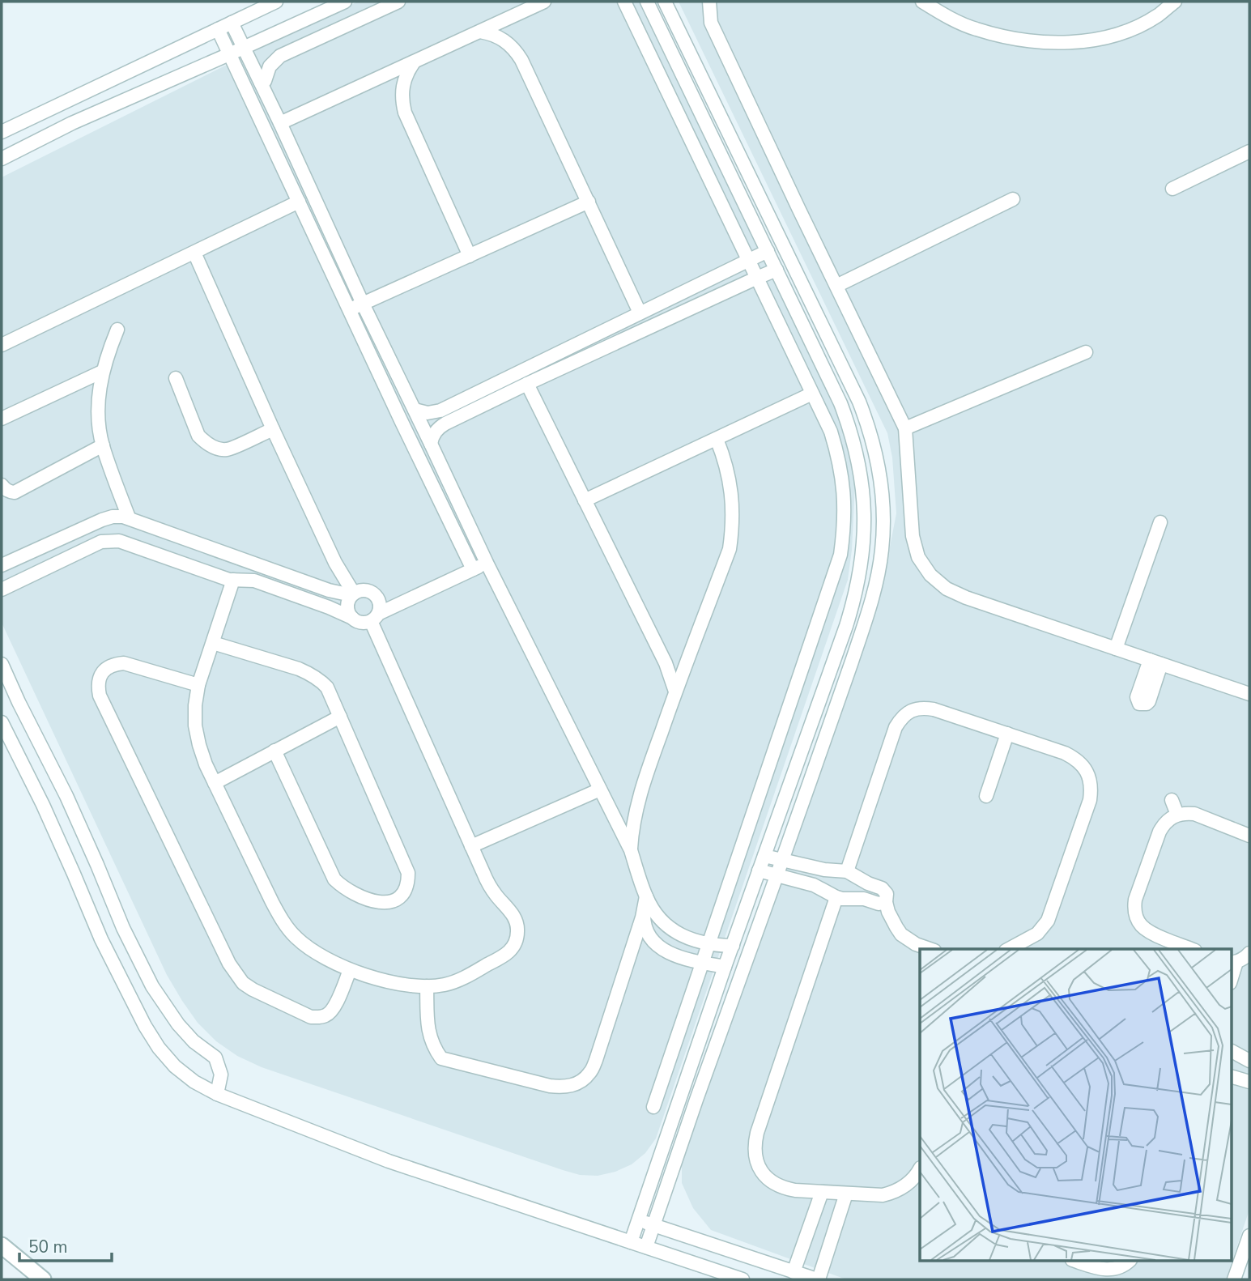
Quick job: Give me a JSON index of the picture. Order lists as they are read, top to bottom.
{
  "scale_bar": "50 m"
}
